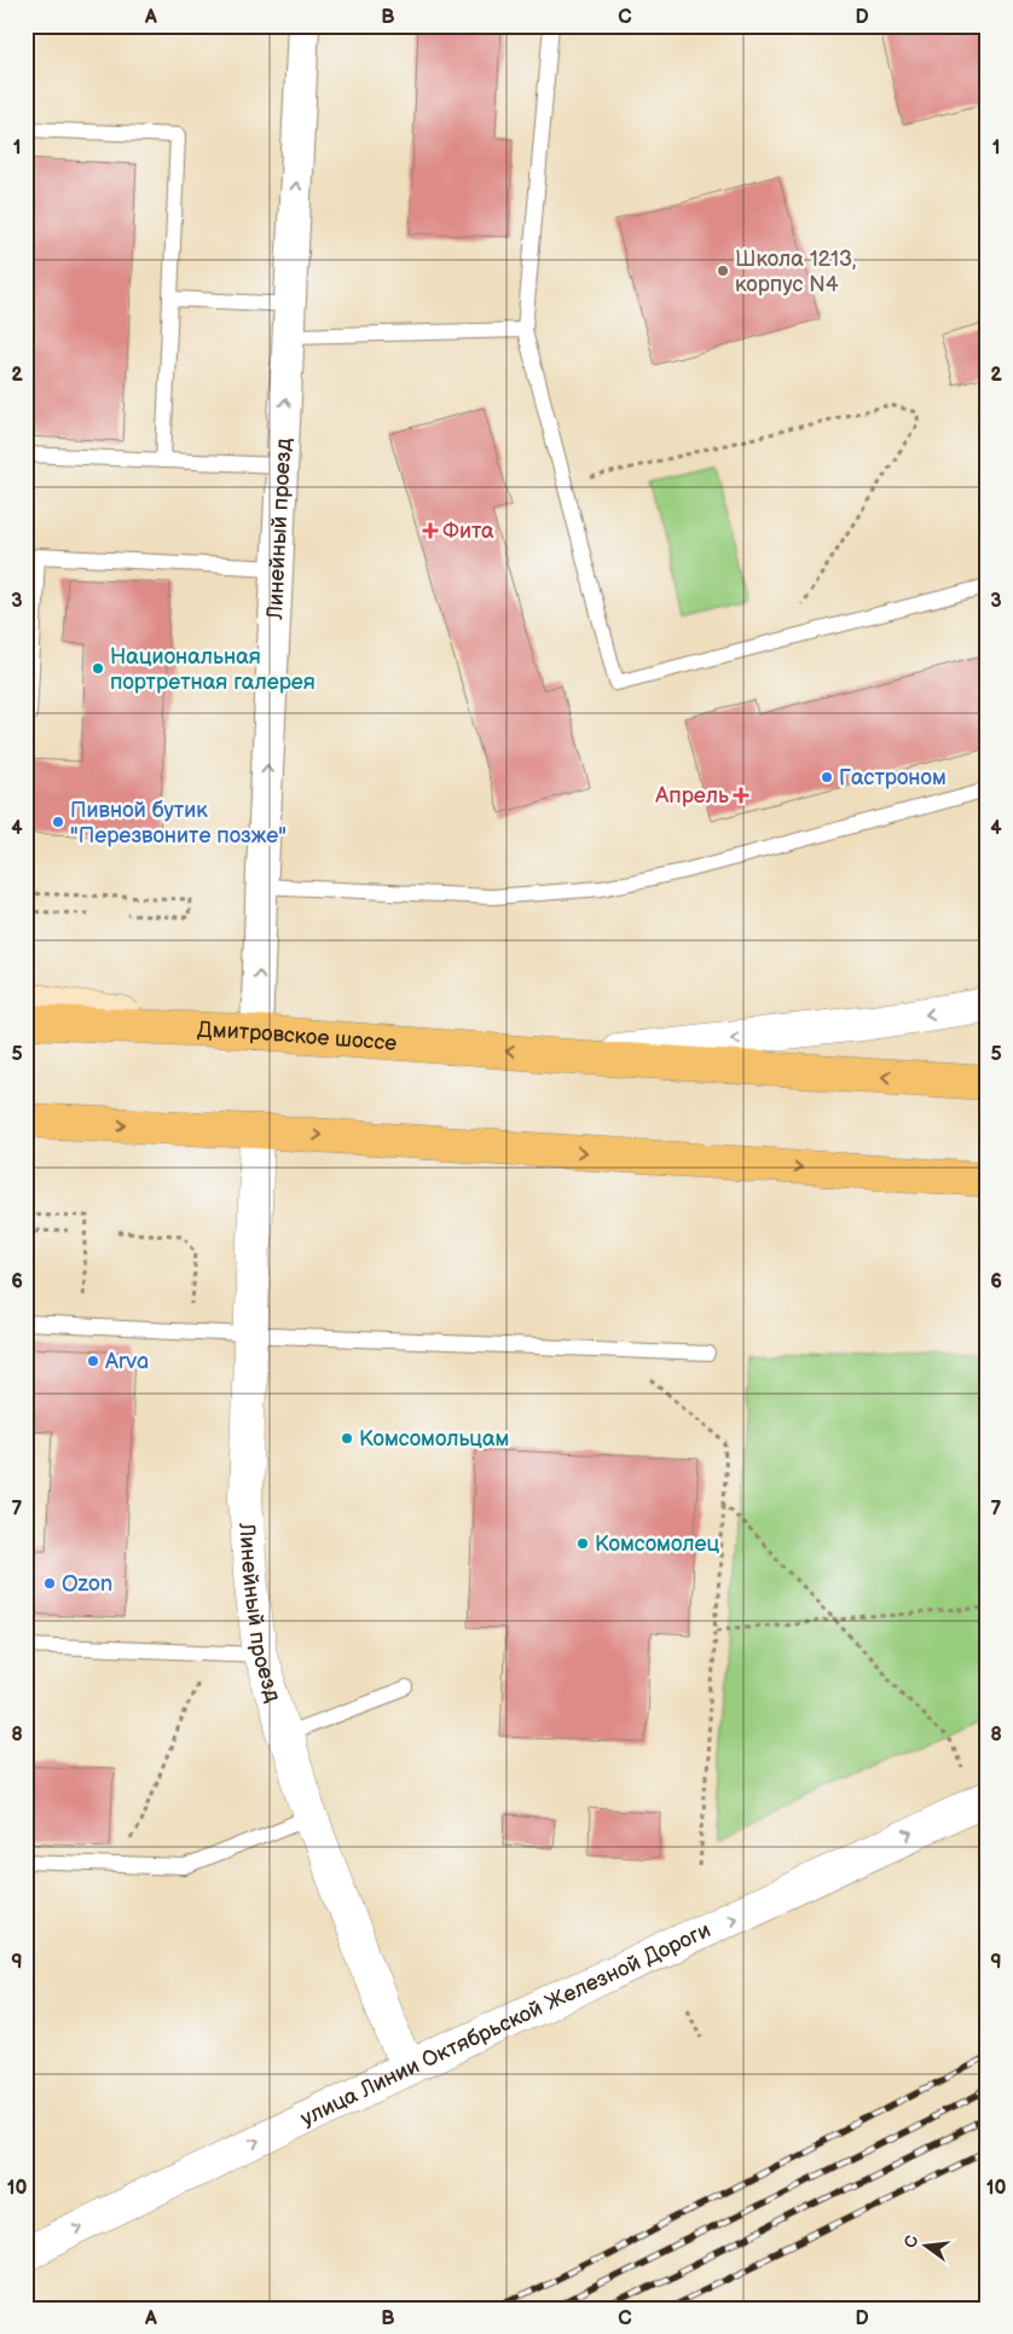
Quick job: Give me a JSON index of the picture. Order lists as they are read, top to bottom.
{
  "streets": {
    "main road": ["Дмитровское шоссе"],
    "street": ["Линейный проезд", "улица Линии Октябрьской Железной Дороги"]
  },
  "crossings": [
    ["Линейный проезд", "Дмитровское шоссе"],
    ["Линейный проезд", "улица Линии Октябрьской Железной Дороги"]
  ],
  "one_way": ["Линейный проезд", "улица Линии Октябрьской Железной Дороги"],
  "places": {
    "other": [
      "Школа 1213, корпус N4",
      "Национальная портретная галерея",
      "Гастроном",
      "Пивной бутик \"Перезвоните позже\"",
      "Arva",
      "Комсомольцам",
      "Комсомолец",
      "Ozon"
    ],
    "health": ["Фита", "Апрель"]
  },
  "north": "left",
  "grid": {
    "columns": [
      "A",
      "B",
      "C",
      "D"
    ],
    "rows": [
      "1",
      "2",
      "3",
      "4",
      "5",
      "6",
      "7",
      "8",
      "9",
      "10"
    ]
  }
}
